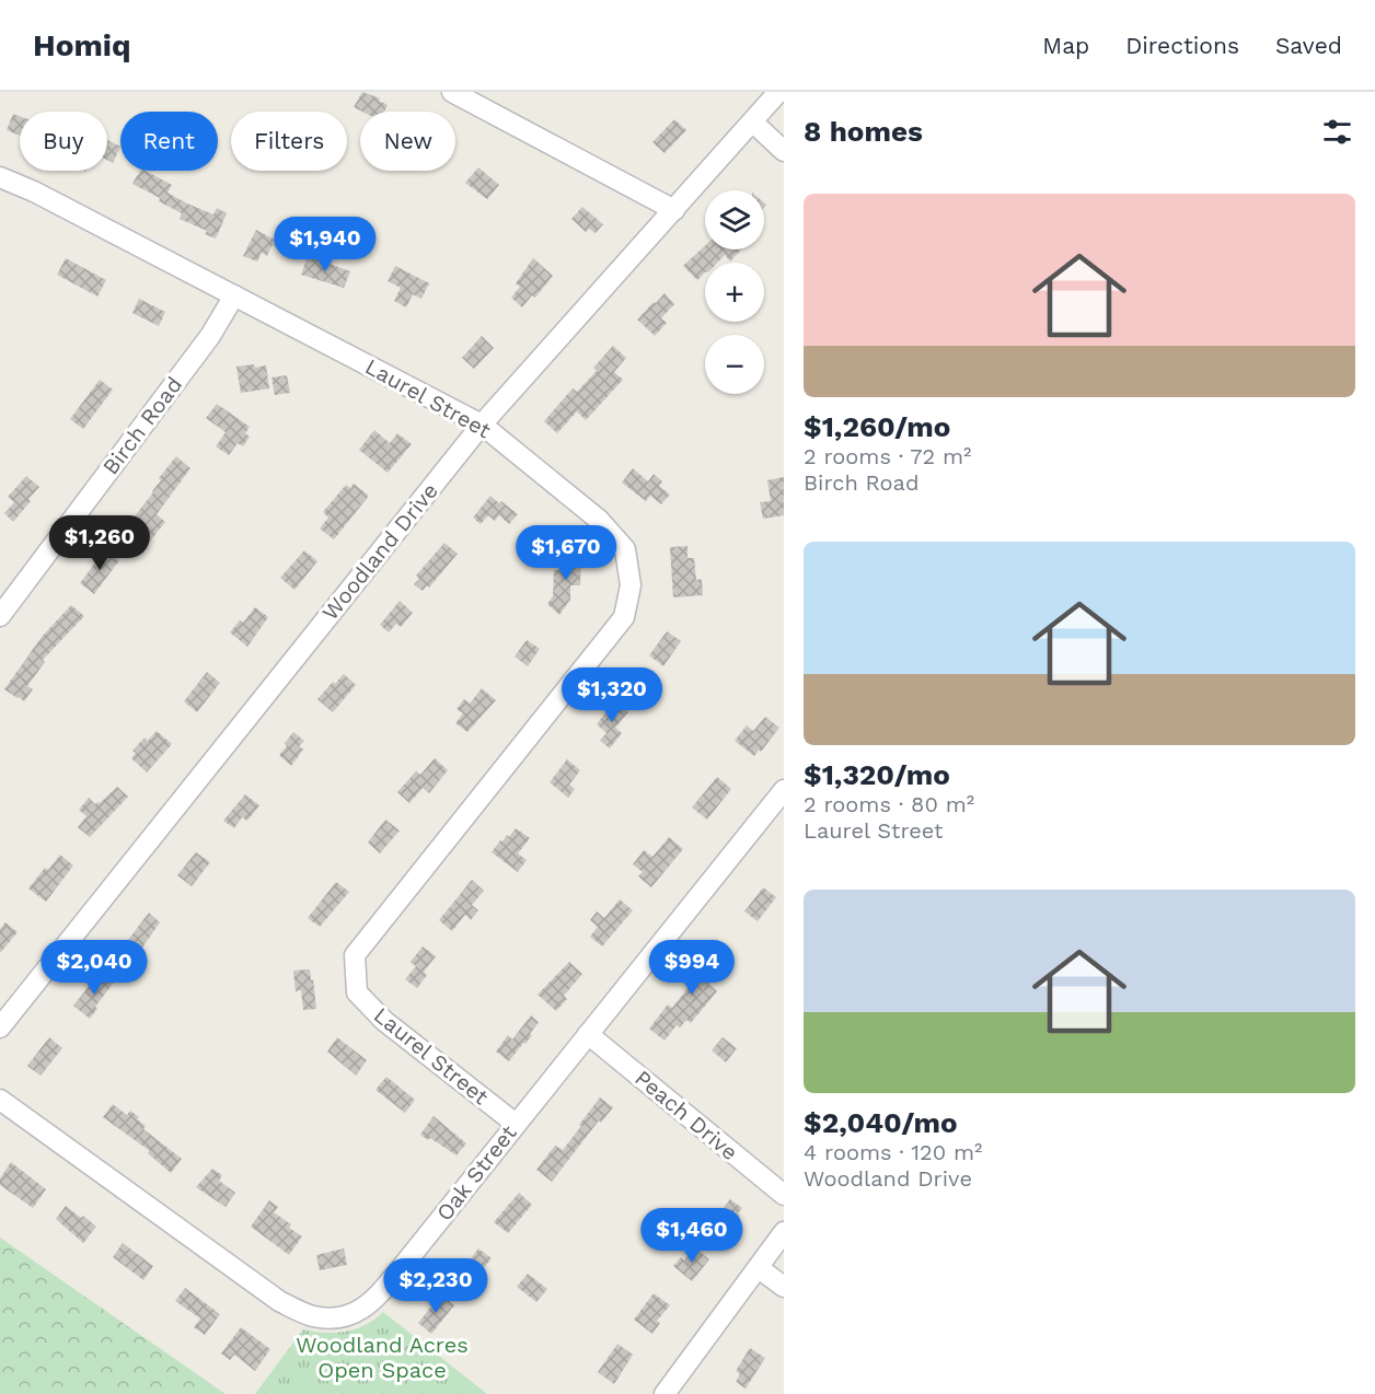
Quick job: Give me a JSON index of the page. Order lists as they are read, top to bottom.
{
  "streets": {
    "street": [
      "Laurel Street",
      "Birch Road",
      "Woodland Drive",
      "Peach Drive",
      "Oak Street"
    ]
  },
  "crossings": [
    ["Laurel Street", "Birch Road"],
    ["Laurel Street", "Woodland Drive"],
    ["Laurel Street", "Oak Street"],
    ["Peach Drive", "Oak Street"]
  ],
  "parks": ["Woodland Acres Open Space"],
  "page": {
    "header": "Homiq",
    "nav": ["Map", "Directions", "Saved"],
    "heading": "8 homes",
    "chip": [
      "Buy",
      "Rent",
      "Filters",
      "New"
    ],
    "list": [
      {
        "name": "$1,260/mo",
        "note": "2 rooms · 72 m² · Birch Road"
      },
      {
        "name": "$1,320/mo",
        "note": "2 rooms · 80 m² · Laurel Street"
      },
      {
        "name": "$2,040/mo",
        "note": "4 rooms · 120 m² · Woodland Drive"
      }
    ],
    "map_buttons": ["+", "−"],
    "price": [
      "$1,940",
      "$1,260",
      "$1,670",
      "$1,320",
      "$2,040",
      "$994",
      "$1,460",
      "$2,230"
    ]
  }
}
